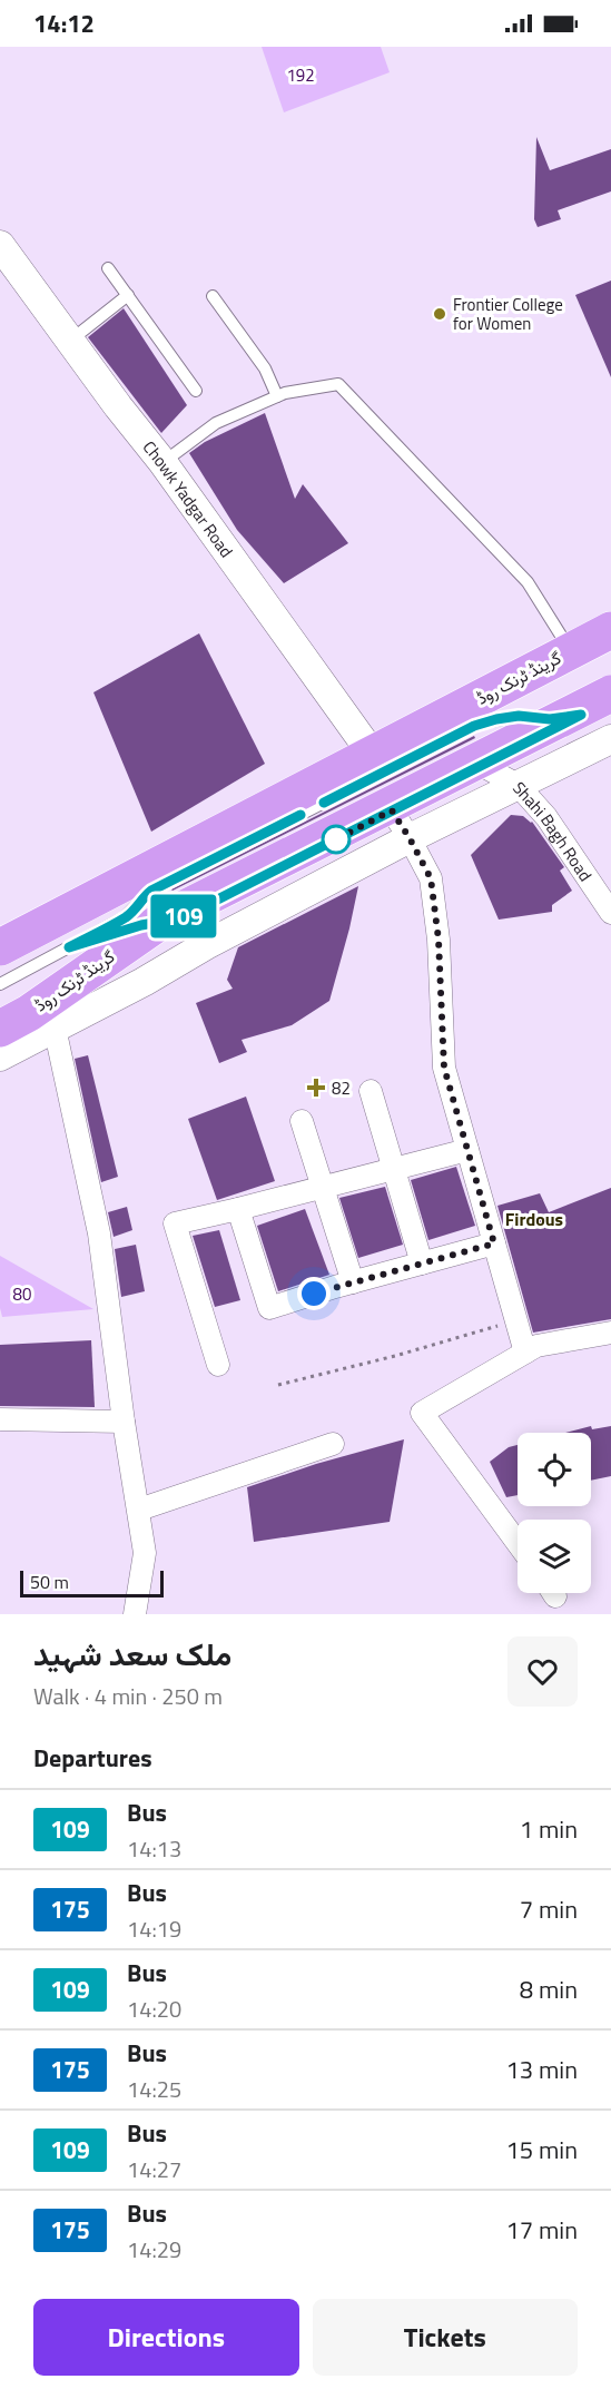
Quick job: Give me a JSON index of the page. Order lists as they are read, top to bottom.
{
  "streets": {
    "highway": ["گرینڈ ٹرنک روڈ"],
    "street": ["Chowk Yadgar Road", "Shahi Bagh Road"]
  },
  "crossings": [
    ["Chowk Yadgar Road", "گرینڈ ٹرنک روڈ"]
  ],
  "districts": ["Firdous"],
  "parks": ["192", "80"],
  "places": {
    "other": ["Frontier College for Women"],
    "health": ["82"]
  },
  "lines": ["bus line 109"],
  "scale_bar": "50 m",
  "page": {
    "status": "14:12",
    "on_map": "109",
    "scale": "50 m",
    "heading": [
      ["ملک سعد شہید", "Walk · 4 min · 250 m"],
      "Departures"
    ],
    "list": [
      {
        "mark": "109",
        "name": "Bus",
        "note": "14:13",
        "value": "1 min"
      },
      {
        "mark": "175",
        "name": "Bus",
        "note": "14:19",
        "value": "7 min"
      },
      {
        "mark": "109",
        "name": "Bus",
        "note": "14:20",
        "value": "8 min"
      },
      {
        "mark": "175",
        "name": "Bus",
        "note": "14:25",
        "value": "13 min"
      },
      {
        "mark": "109",
        "name": "Bus",
        "note": "14:27",
        "value": "15 min"
      },
      {
        "mark": "175",
        "name": "Bus",
        "note": "14:29",
        "value": "17 min"
      }
    ],
    "buttons": ["Directions", "Tickets"]
  }
}
